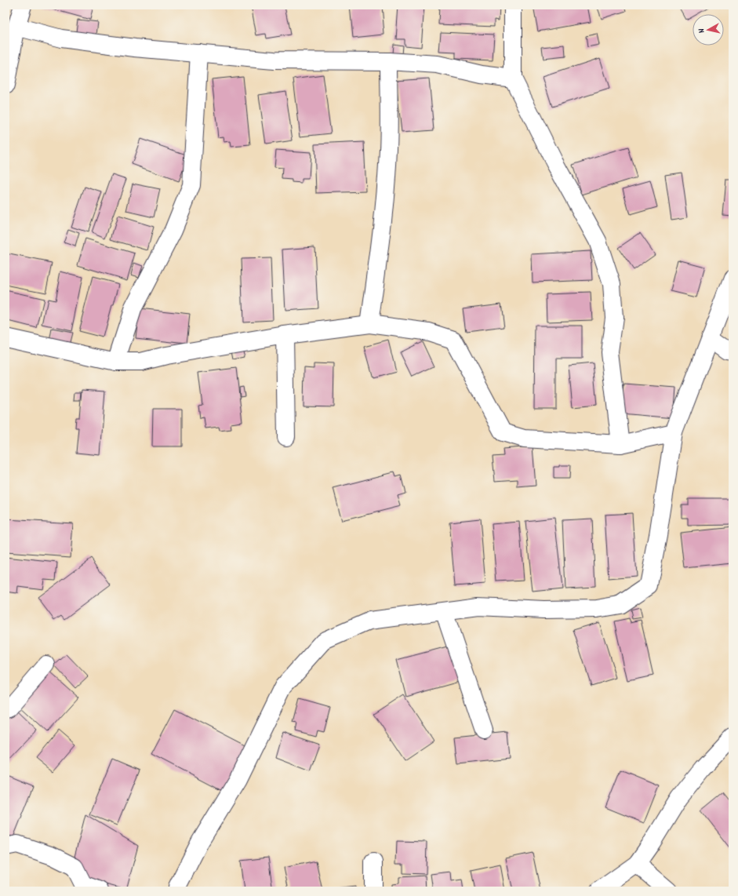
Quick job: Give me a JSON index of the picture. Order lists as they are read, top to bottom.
{
  "north": "left"
}
